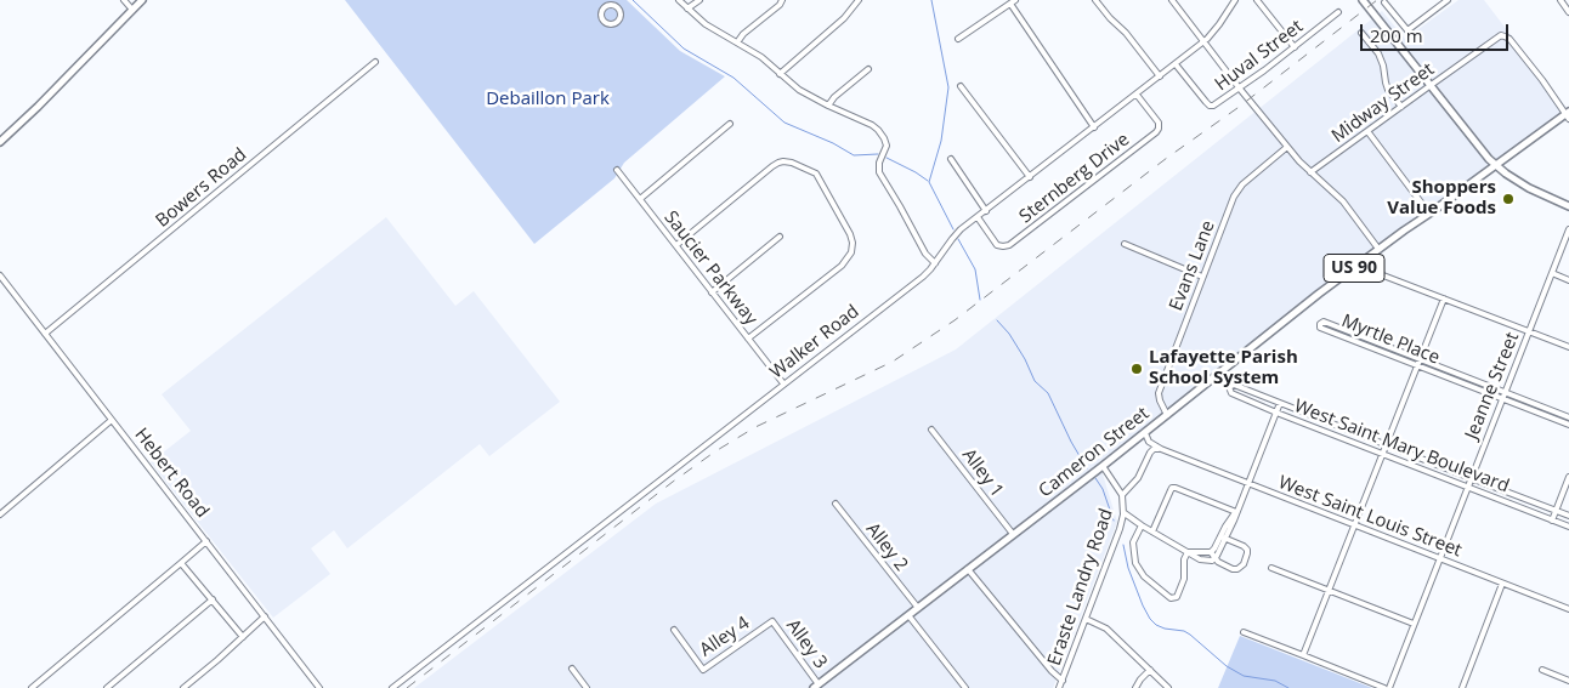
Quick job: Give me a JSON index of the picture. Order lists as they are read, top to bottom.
{
  "streets": {
    "main road": ["US 90", "Cameron Street"],
    "street": [
      "Huval Street",
      "Midway Street",
      "Sternberg Drive",
      "Bowers Road",
      "Evans Lane",
      "Saucier Parkway",
      "Myrtle Place",
      "Walker Road",
      "Jeanne Street",
      "West Saint Mary Boulevard",
      "Hebert Road",
      "Alley 1",
      "West Saint Louis Street",
      "Alley 2",
      "Eraste Landry Road",
      "Alley 4",
      "Alley 3"
    ]
  },
  "crossings": [
    ["Huval Street", "Walker Road"],
    ["Midway Street", "Cameron Street"],
    ["Sternberg Drive", "Walker Road"],
    ["Bowers Road", "Hebert Road"],
    ["Evans Lane", "Cameron Street"],
    ["Saucier Parkway", "Walker Road"],
    ["Myrtle Place", "Jeanne Street"],
    ["Jeanne Street", "West Saint Mary Boulevard"],
    ["Jeanne Street", "West Saint Louis Street"],
    ["Cameron Street", "Alley 1"],
    ["Cameron Street", "Alley 2"],
    ["Cameron Street", "Eraste Landry Road"],
    ["Cameron Street", "Alley 3"],
    ["West Saint Louis Street", "Eraste Landry Road"],
    ["Alley 4", "Alley 3"]
  ],
  "parks": ["Debaillon Park"],
  "places": ["Shoppers Value Foods", "Lafayette Parish School System"],
  "scale_bar": "200 m"
}
